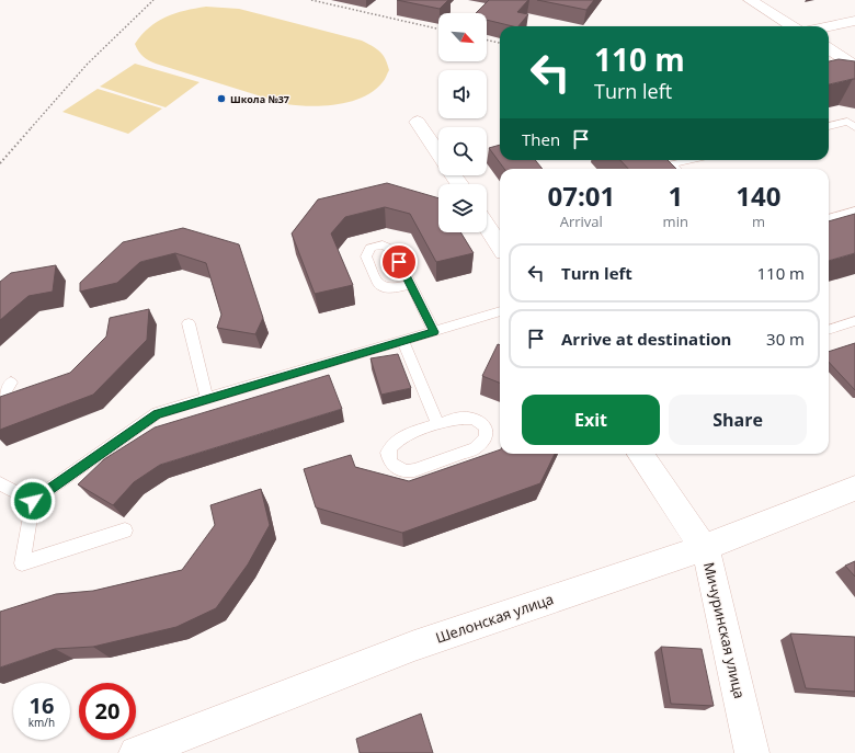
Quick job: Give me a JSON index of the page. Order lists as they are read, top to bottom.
{
  "streets": {
    "street": ["Шелонская улица", "Мичуринская улица"]
  },
  "crossings": [
    ["Шелонская улица", "Мичуринская улица"]
  ],
  "places": ["Школа №37"],
  "north": "bottom right",
  "page": {
    "turn": ["110 m", "Turn left"],
    "then": "Then",
    "eta": [
      "07:01",
      "Arrival",
      "1",
      "min",
      "140",
      "m"
    ],
    "list": [
      {
        "name": "Turn left",
        "value": "110 m"
      },
      {
        "name": "Arrive at destination",
        "value": "30 m"
      }
    ],
    "buttons": ["Exit", "Share"],
    "speed": "16 km/h",
    "limit": "20"
  }
}
